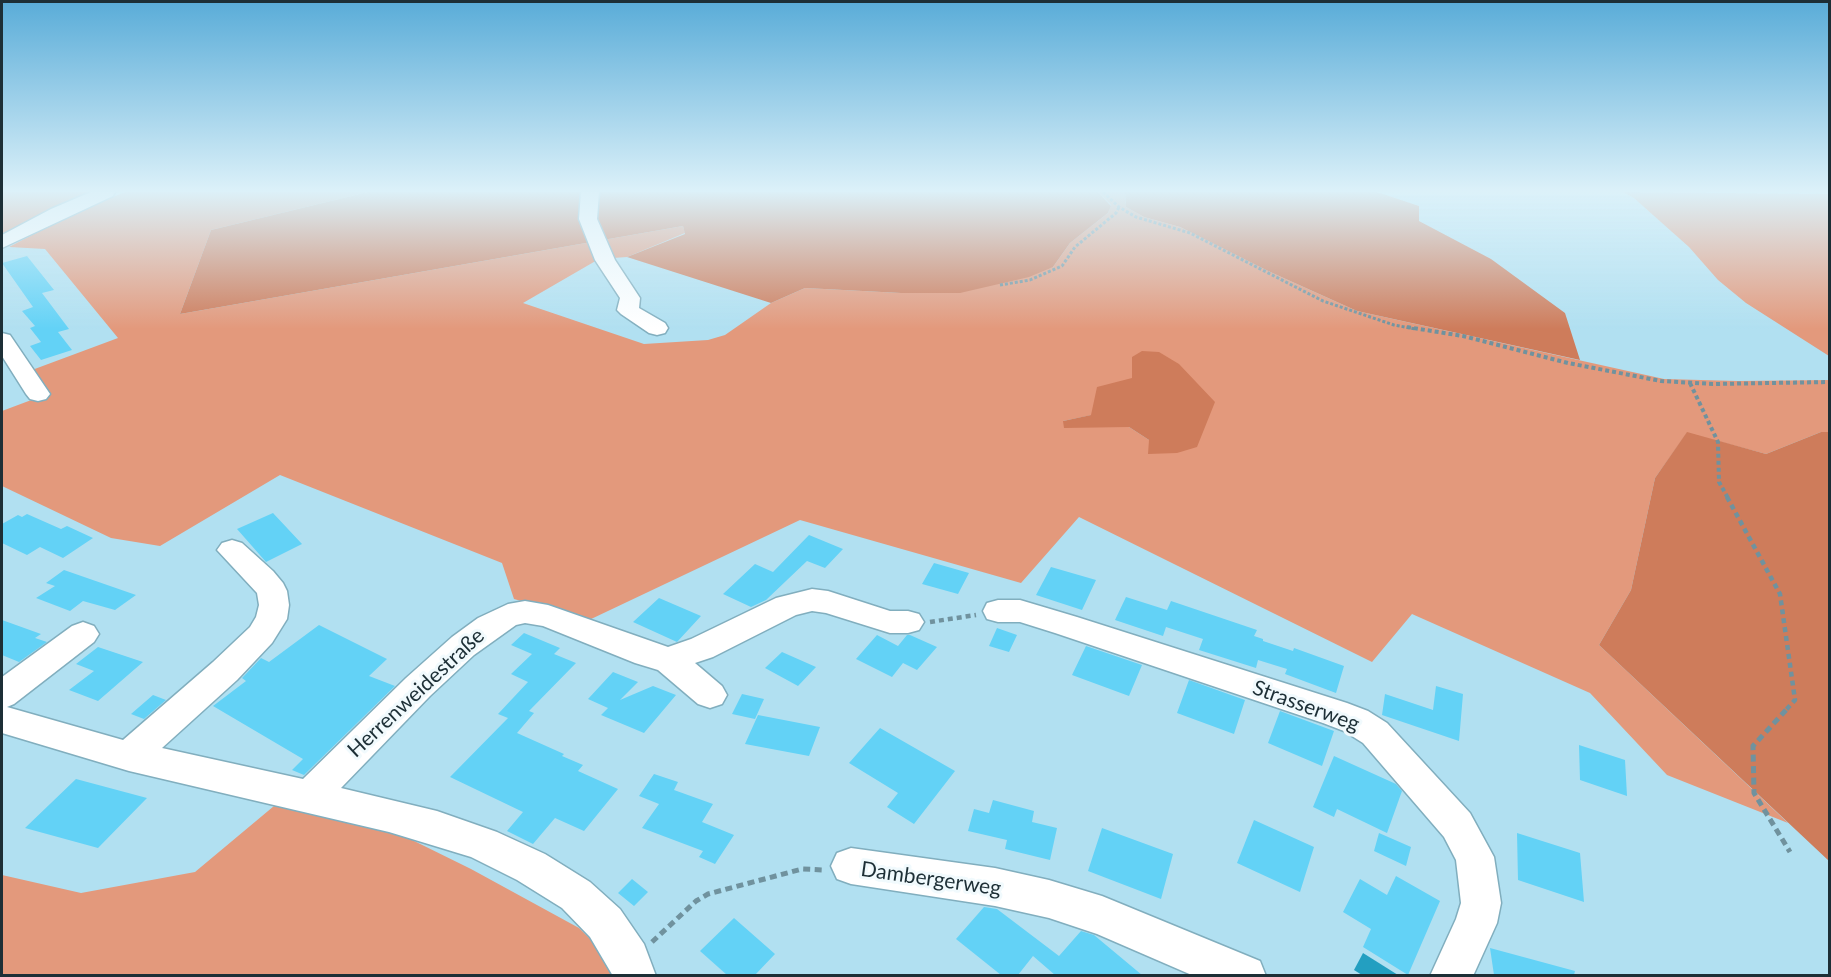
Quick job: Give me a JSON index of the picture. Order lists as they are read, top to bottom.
{
  "streets": {
    "street": ["Herrenweidestraße", "Strasserweg", "Dambergerweg"]
  }
}
